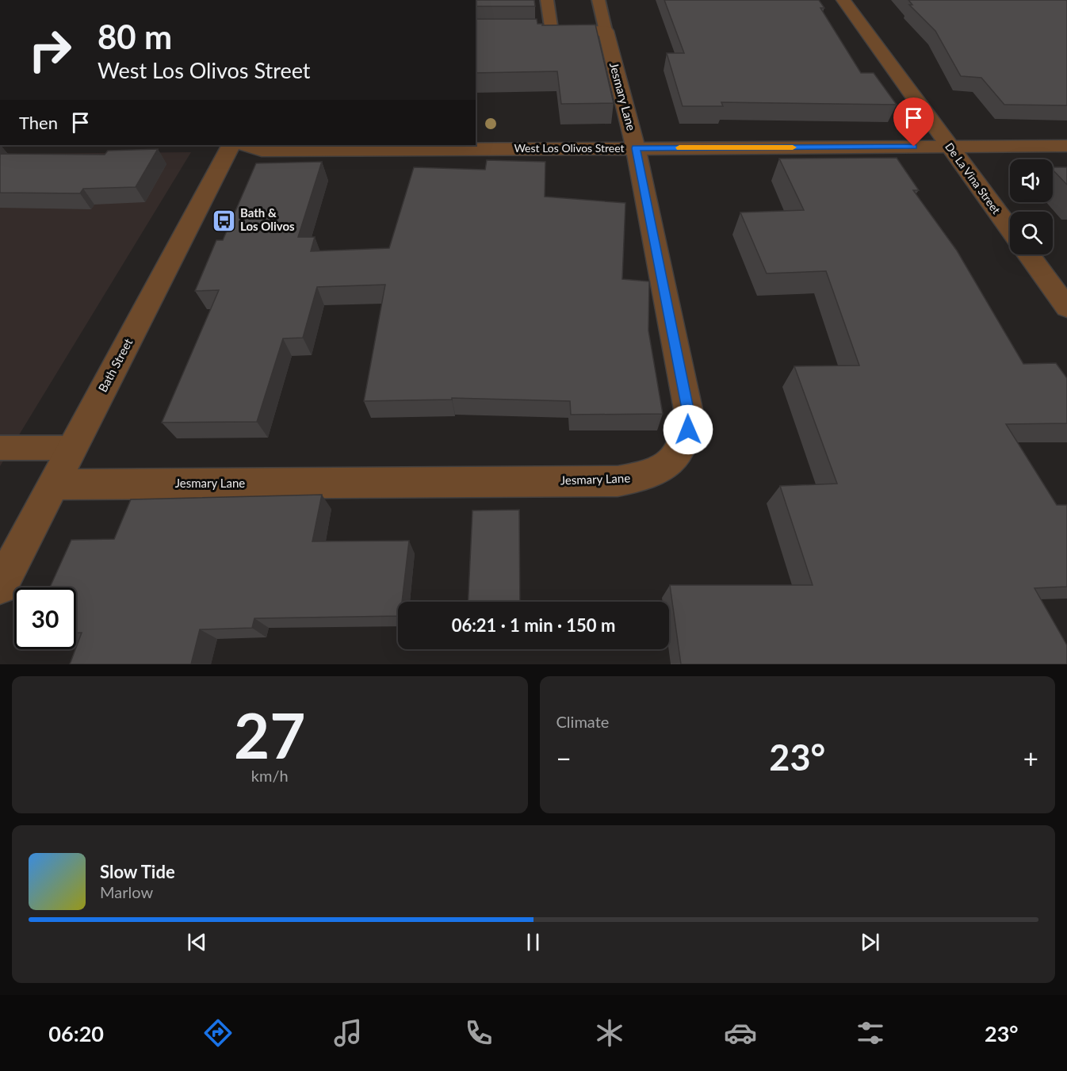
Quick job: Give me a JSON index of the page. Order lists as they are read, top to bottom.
{
  "streets": {
    "street": [
      "Jesmary Lane",
      "West Los Olivos Street",
      "De La Vina Street",
      "Bath Street"
    ]
  },
  "crossings": [
    ["Jesmary Lane", "West Los Olivos Street"],
    ["Jesmary Lane", "Bath Street"],
    ["West Los Olivos Street", "De La Vina Street"]
  ],
  "places": {
    "bus stop": ["Bath & Los Olivos"]
  },
  "page": {
    "turn": ["80 m", "West Los Olivos Street"],
    "then": "Then",
    "limit": "30",
    "trip": "06:21 · 1 min · 150 m",
    "tile": [
      ["27", "km/h"],
      "Climate"
    ],
    "heat": ["−", "23°", "+"],
    "song": ["Slow Tide", "Marlow"],
    "tabs": ["06:20", "23°"]
  }
}
